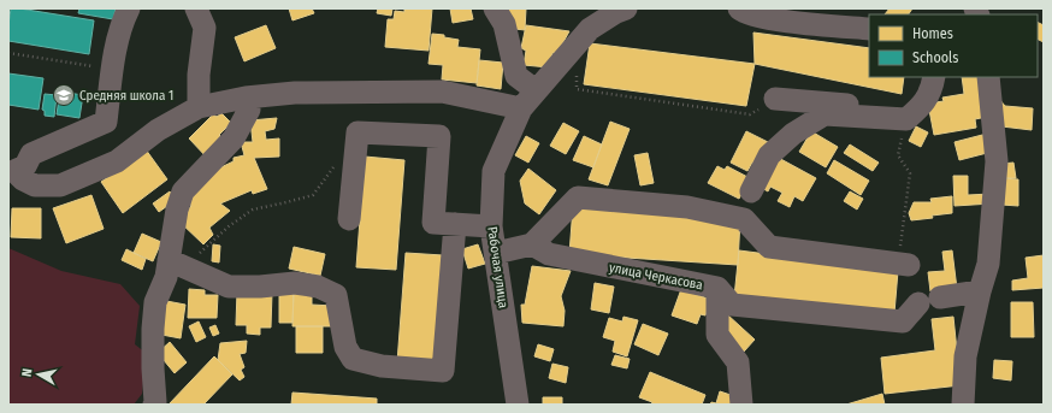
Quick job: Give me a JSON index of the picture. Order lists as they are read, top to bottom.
{
  "streets": {
    "street": ["Рабочая улица", "улица Черкасова"]
  },
  "places": {
    "school or university": ["Средняя школа 1"]
  },
  "legend": ["Homes", "Schools"],
  "north": "left"
}
